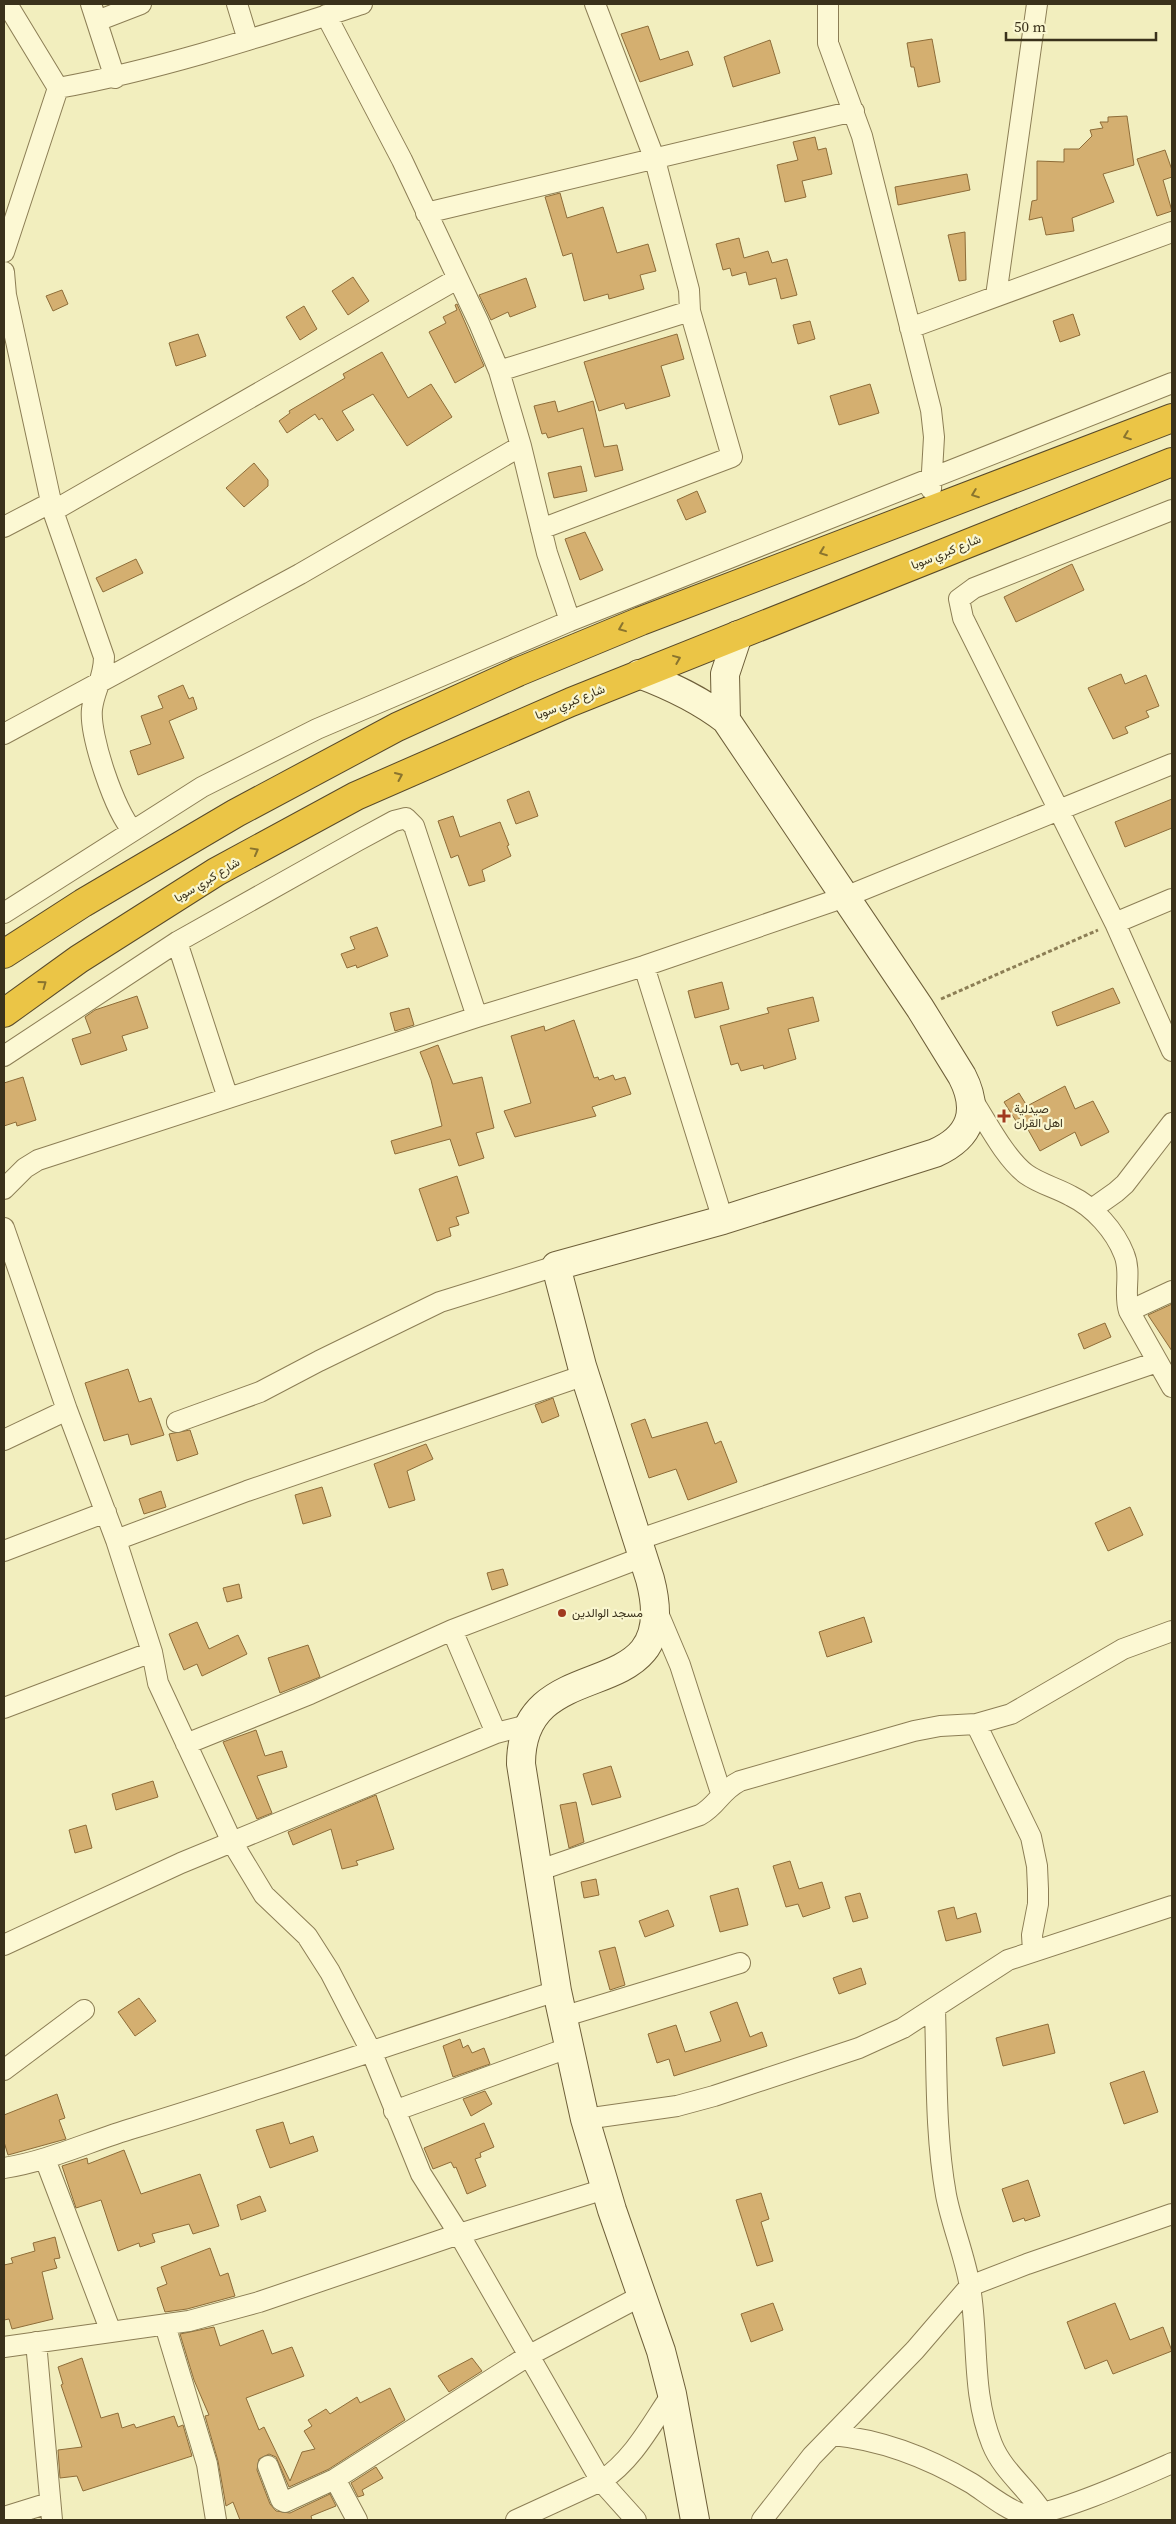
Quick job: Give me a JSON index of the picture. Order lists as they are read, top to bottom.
{
  "streets": {
    "highway": ["شارع كبري سوبا"]
  },
  "places": {
    "health": ["صيدلية اهل القران"],
    "other": ["مسجد الوالدين"]
  },
  "scale_bar": "50 m"
}
